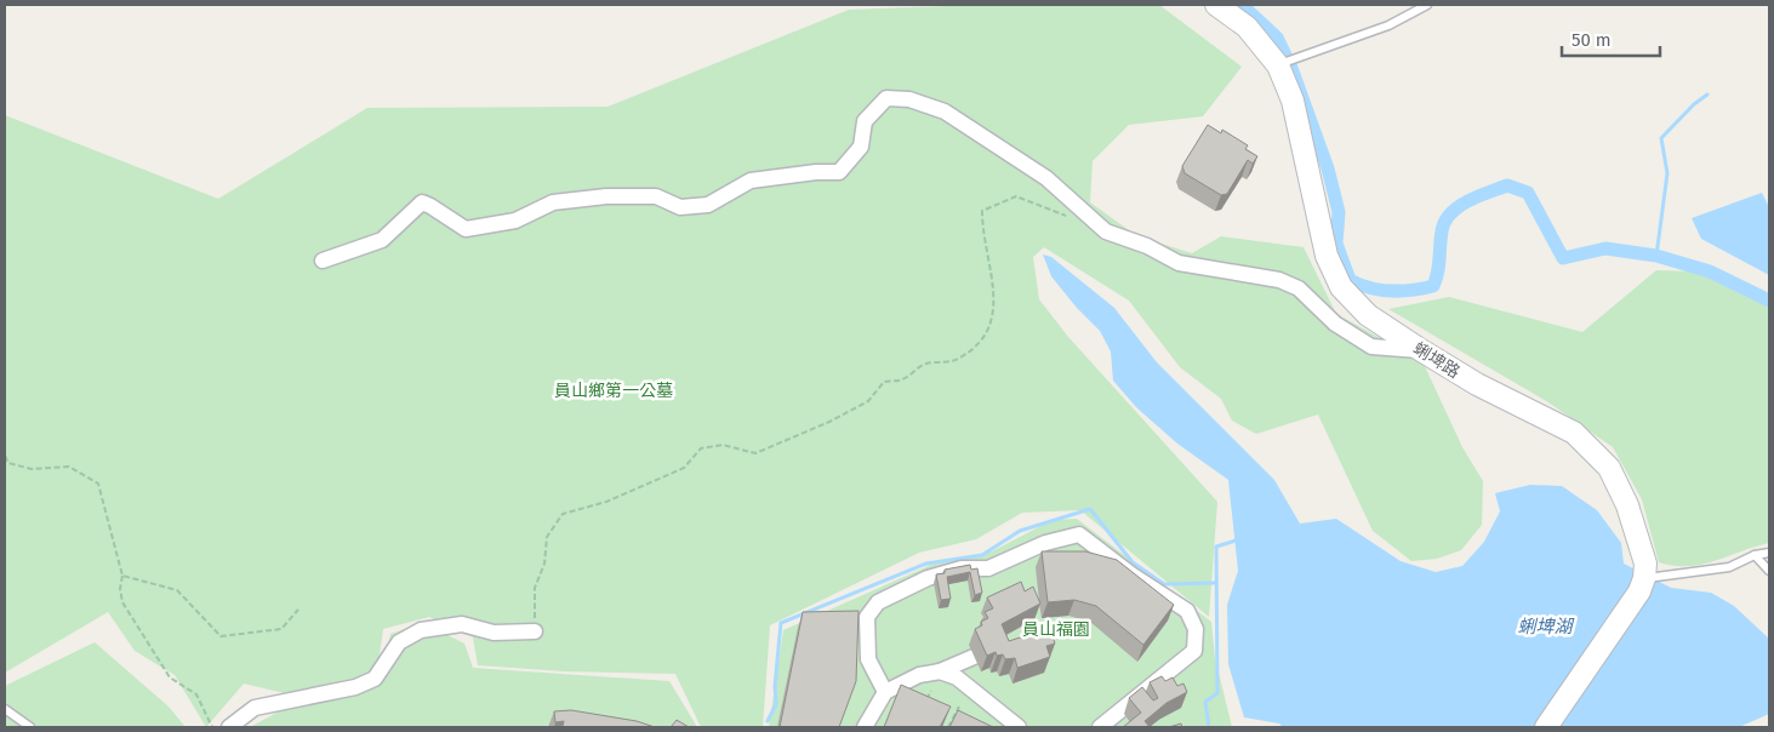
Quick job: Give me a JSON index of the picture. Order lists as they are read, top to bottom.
{
  "streets": {
    "street": ["蜊埤路"]
  },
  "water": ["蜊埤湖"],
  "parks": ["員山鄉第一公墓", "員山福園"],
  "scale_bar": "50 m"
}
